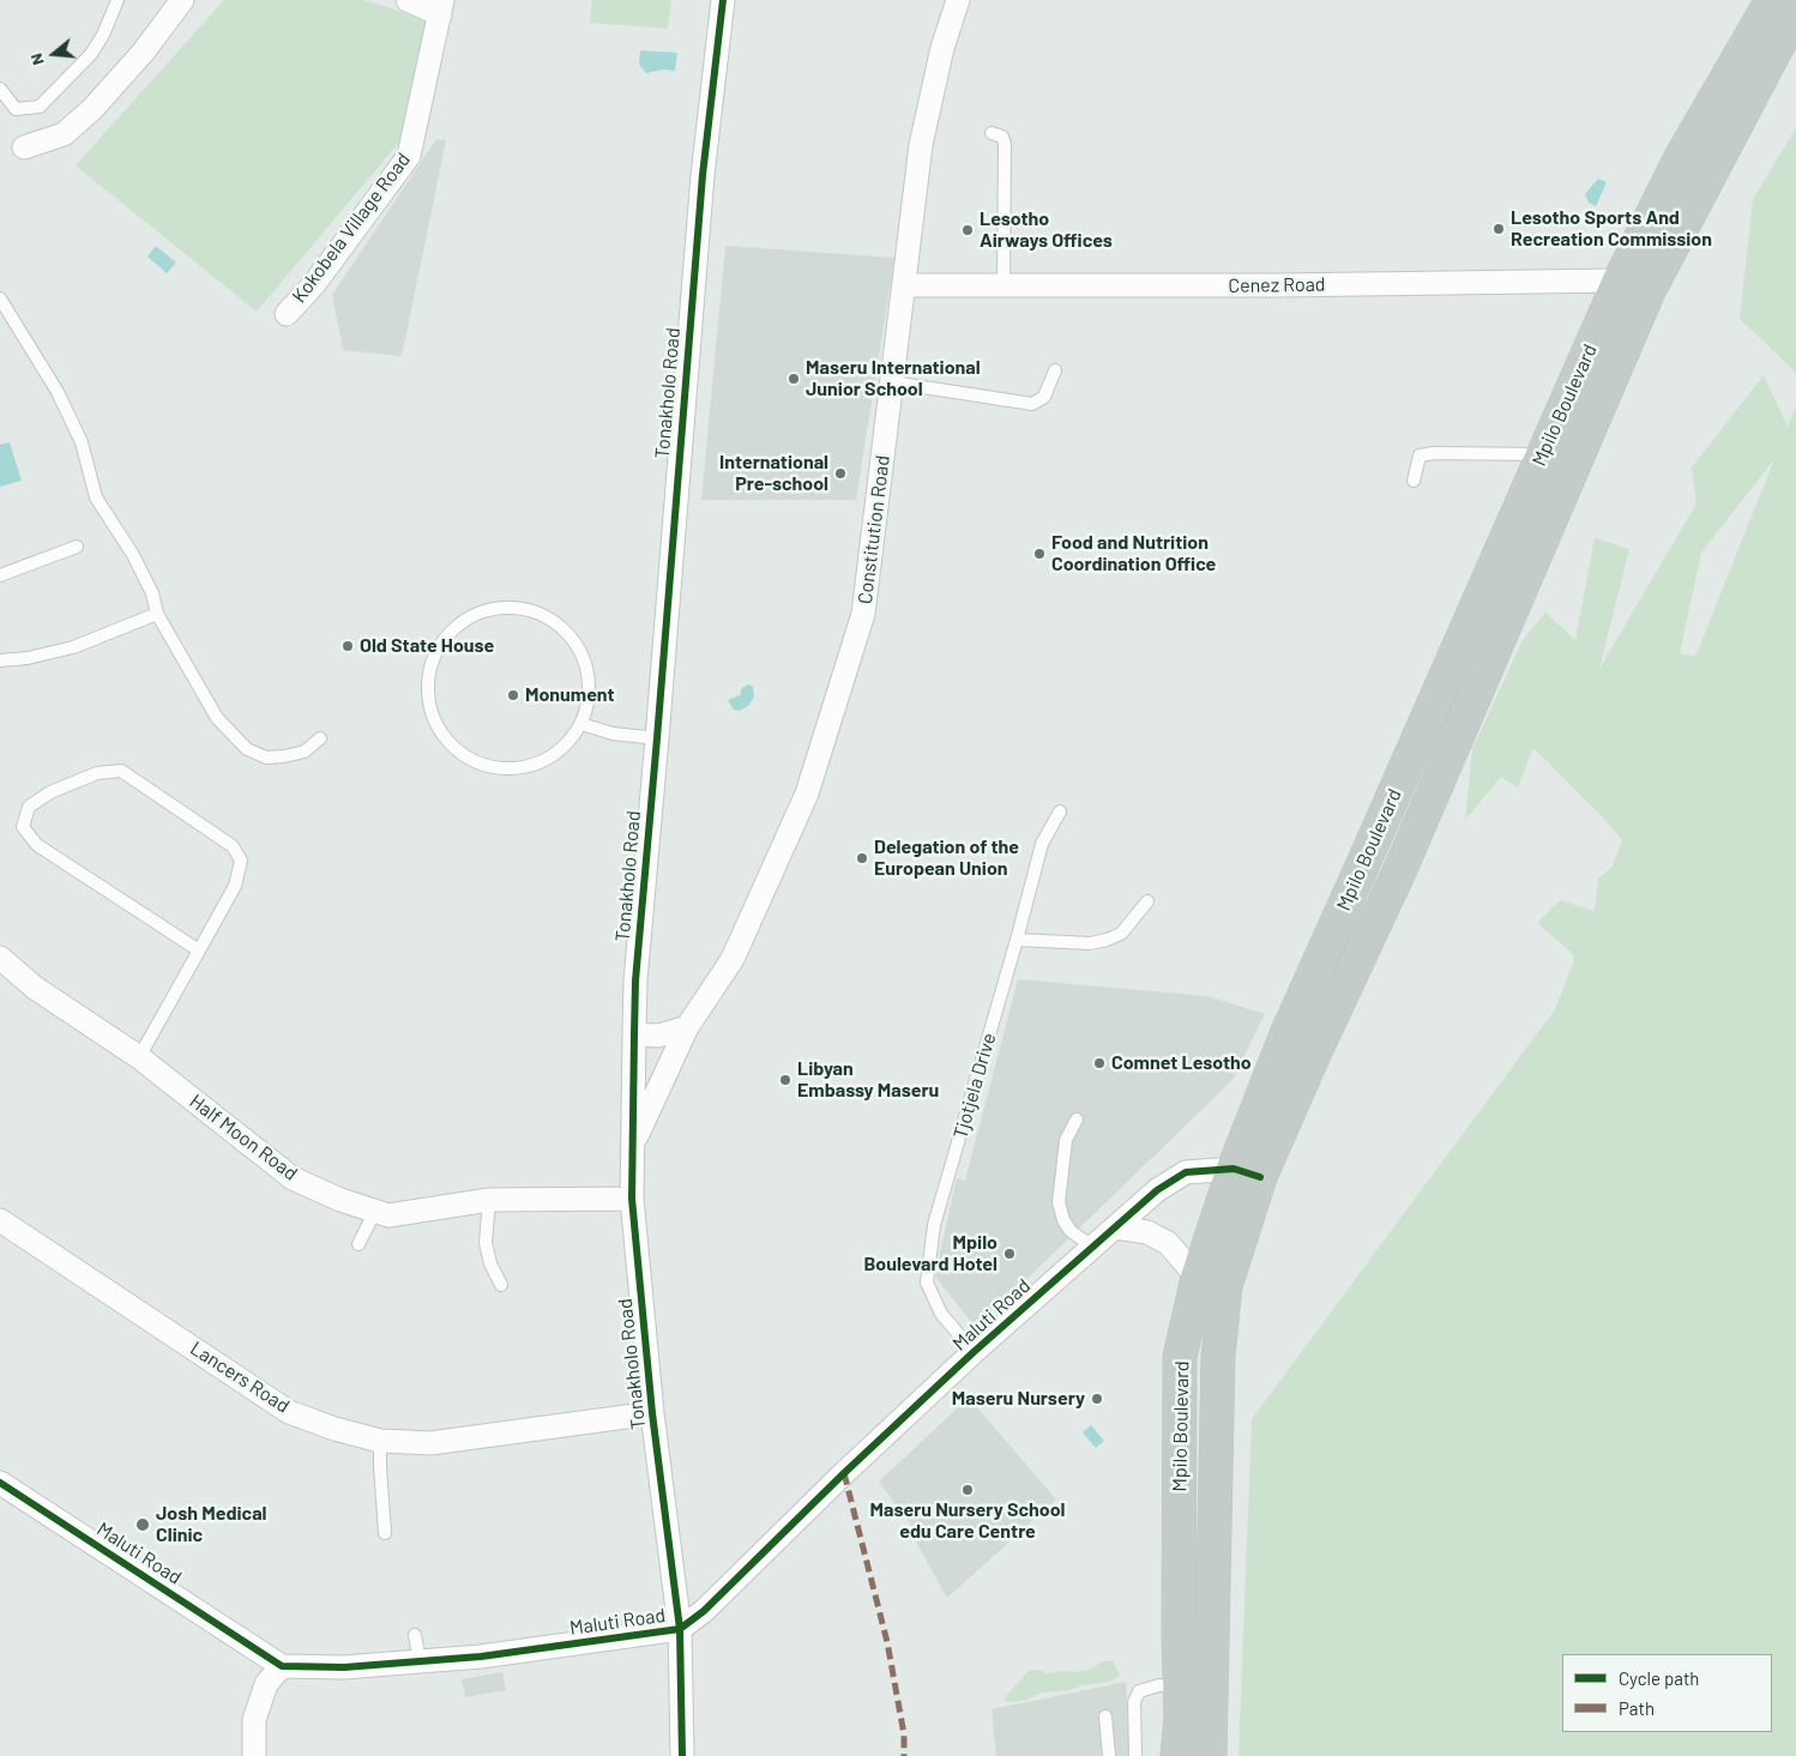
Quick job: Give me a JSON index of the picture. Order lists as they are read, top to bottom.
{
  "streets": {
    "highway": ["Mpilo Boulevard"],
    "street": [
      "Kokobela Village Road",
      "Cenez Road",
      "Tonakholo Road",
      "Constitution Road",
      "Half Moon Road",
      "Maluti Road",
      "Lancers Road"
    ],
    "lane": ["Tjotjela Drive"]
  },
  "crossings": [
    ["Cenez Road", "Mpilo Boulevard"],
    ["Cenez Road", "Constitution Road"],
    ["Tonakholo Road", "Constitution Road"],
    ["Tonakholo Road", "Half Moon Road"],
    ["Tonakholo Road", "Maluti Road"],
    ["Tonakholo Road", "Lancers Road"],
    ["Mpilo Boulevard", "Maluti Road"],
    ["Tjotjela Drive", "Maluti Road"]
  ],
  "places": [
    "Lesotho Sports And Recreation Commission",
    "Lesotho Airways Offices",
    "Maseru International Junior School",
    "International Pre-school",
    "Food and Nutrition Coordination Office",
    "Old State House",
    "Monument",
    "Delegation of the European Union",
    "Comnet Lesotho",
    "Libyan Embassy Maseru",
    "Mpilo Boulevard Hotel",
    "Maseru Nursery",
    "Maseru Nursery School edu Care Centre",
    "Josh Medical Clinic"
  ],
  "legend": ["Cycle path", "Path"],
  "north": "left"
}
